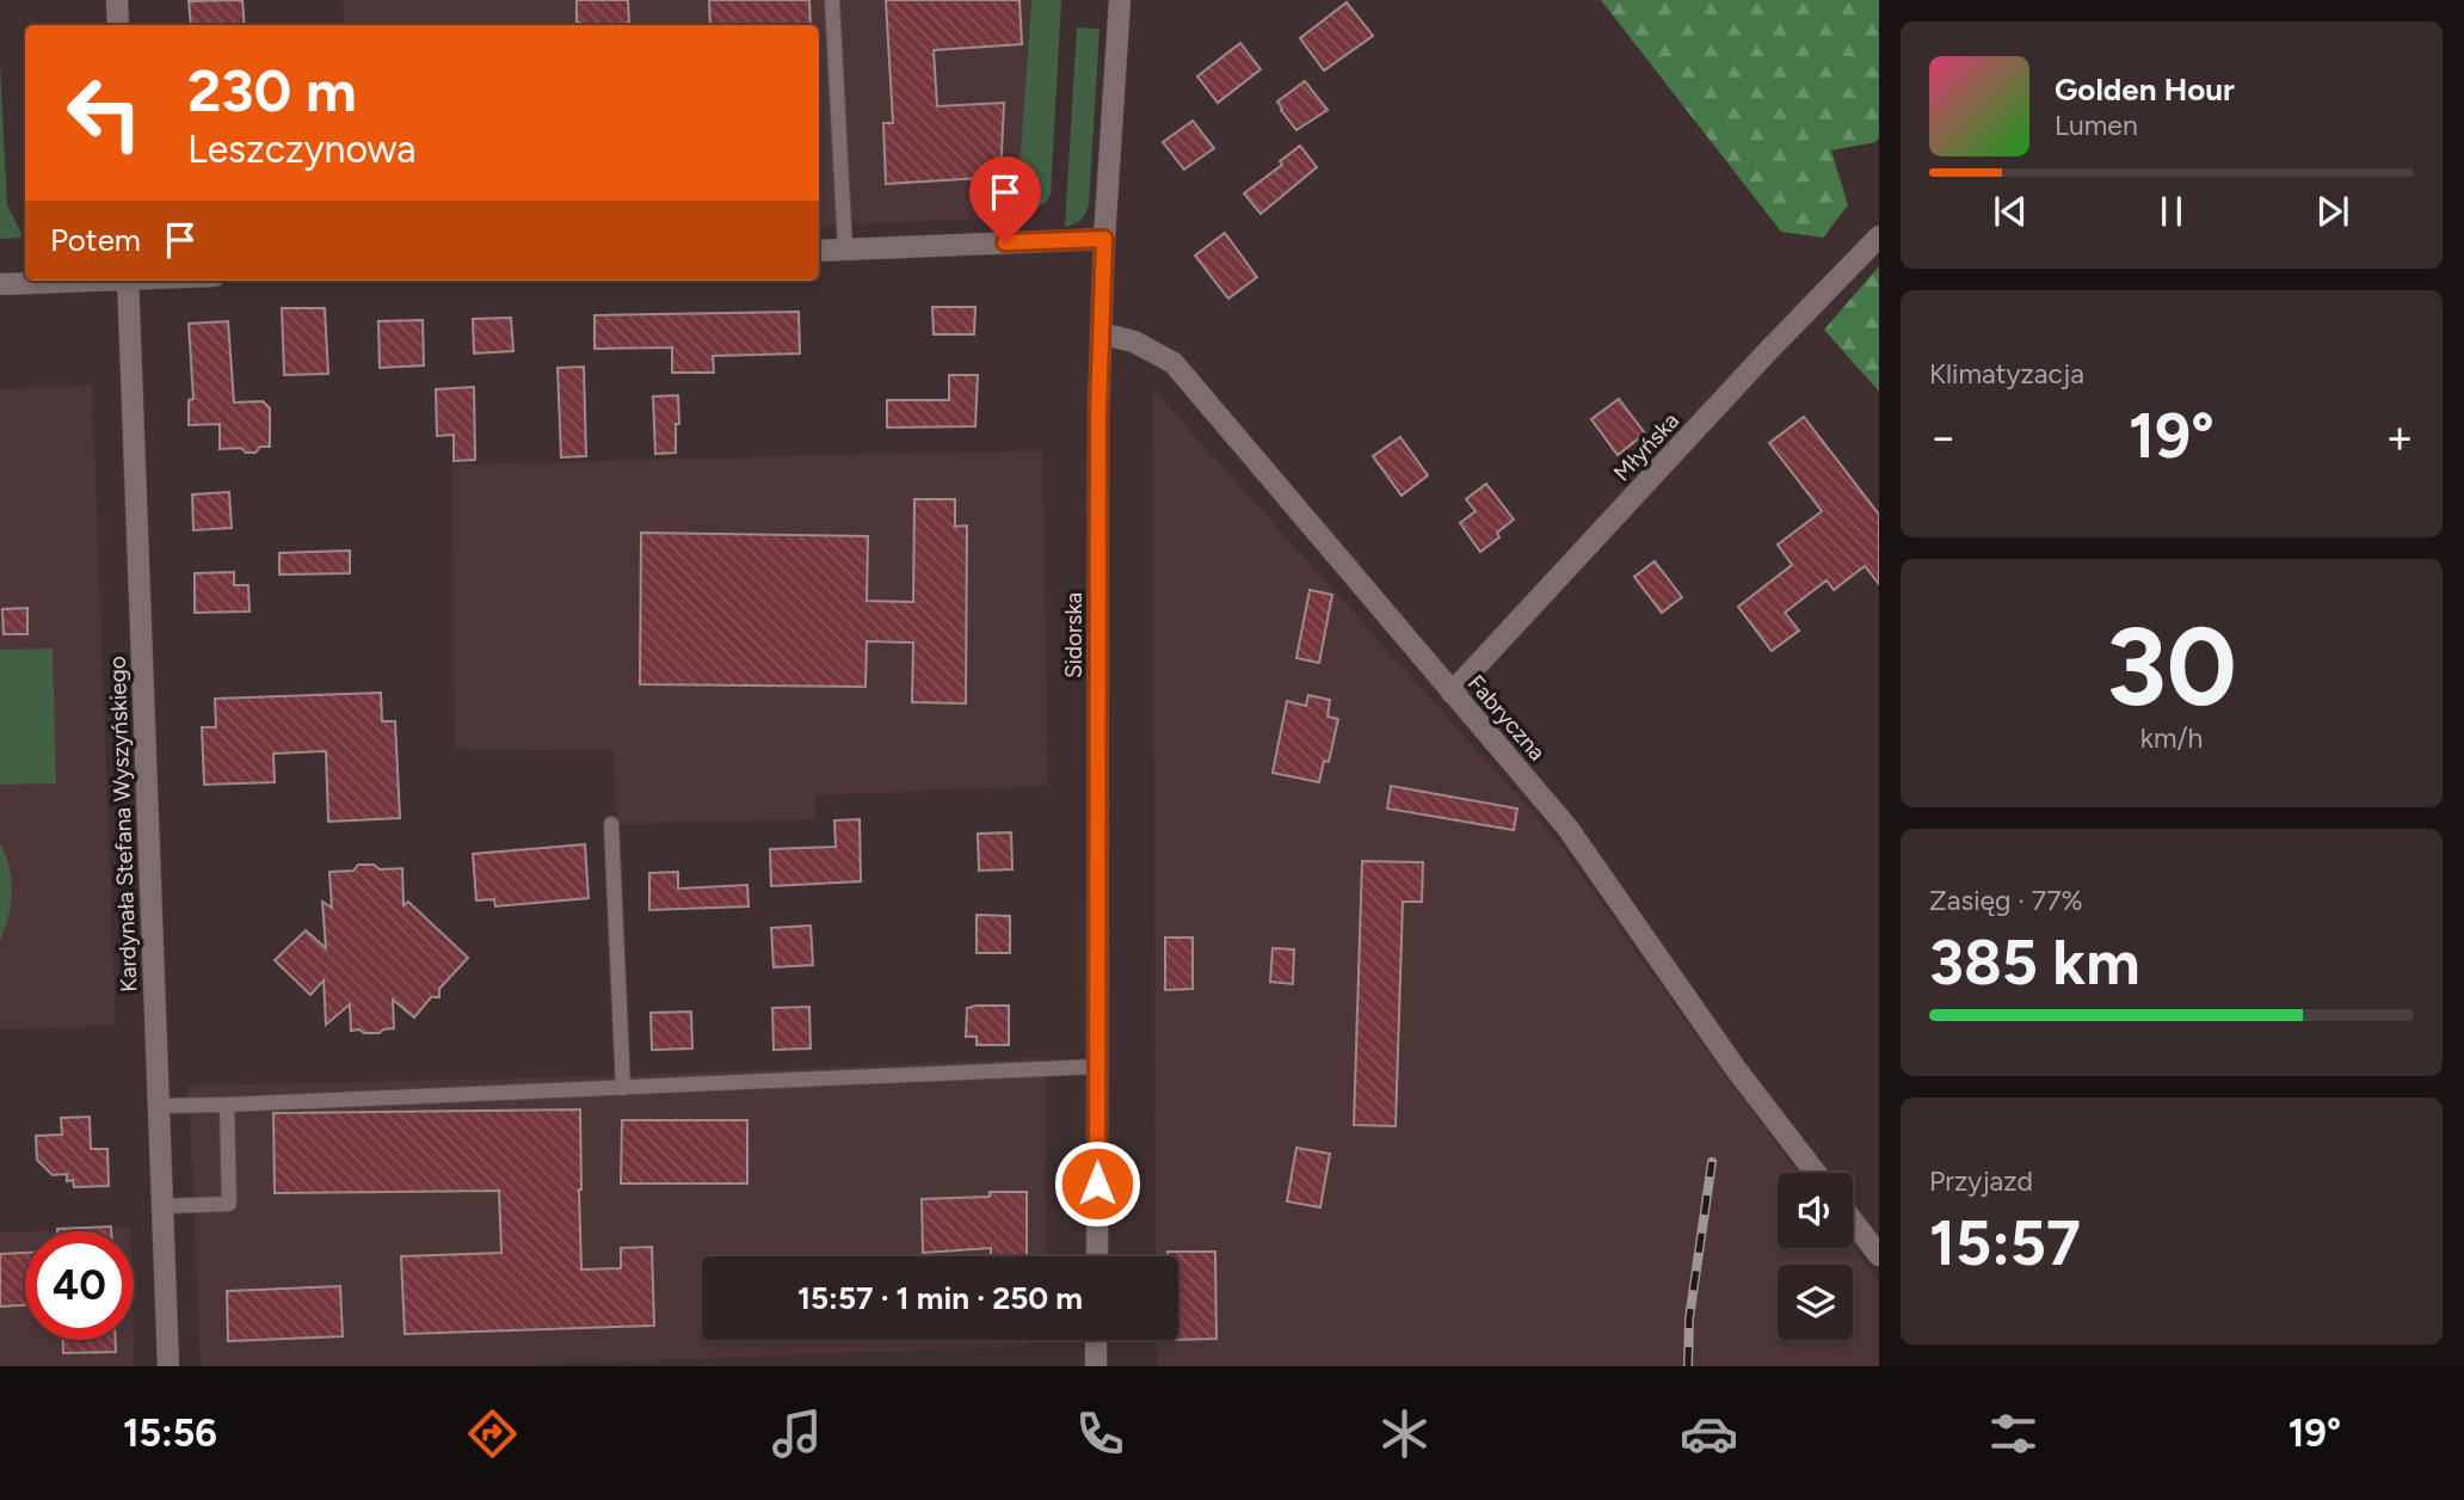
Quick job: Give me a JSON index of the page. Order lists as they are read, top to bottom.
{
  "streets": {
    "street": [
      "Młyńska",
      "Sidorska",
      "Fabryczna",
      "Kardynała Stefana Wyszyńskiego"
    ]
  },
  "crossings": [
    ["Młyńska", "Fabryczna"],
    ["Sidorska", "Fabryczna"]
  ],
  "page": {
    "turn": ["230 m", "Leszczynowa"],
    "song": ["Golden Hour", "Lumen"],
    "then": "Potem",
    "tile": [
      "Klimatyzacja",
      ["30", "km/h"],
      ["Zasięg · 77%", "385 km"],
      ["Przyjazd", "15:57"]
    ],
    "heat": ["−", "19°", "+"],
    "limit": "40",
    "trip": "15:57 · 1 min · 250 m",
    "tabs": ["15:56", "19°"]
  }
}
